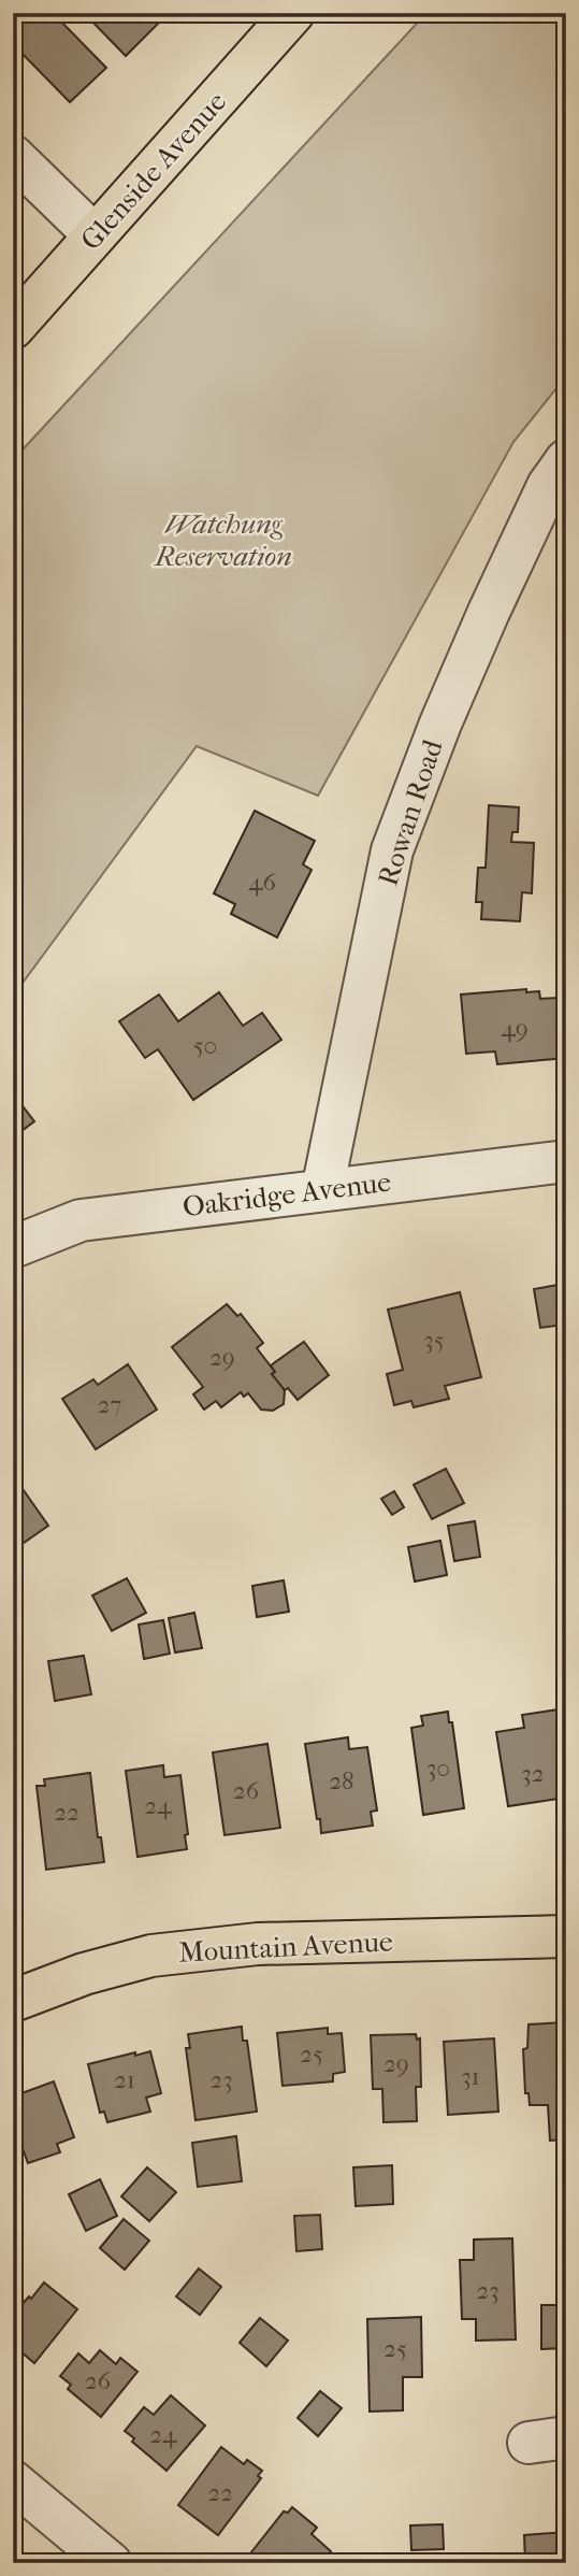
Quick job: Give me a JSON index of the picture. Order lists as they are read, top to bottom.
{
  "streets": {
    "main road": ["Glenside Avenue", "Mountain Avenue"],
    "street": ["Rowan Road", "Oakridge Avenue"]
  },
  "crossings": [
    ["Rowan Road", "Oakridge Avenue"]
  ],
  "parks": ["Watchung Reservation"],
  "house_numbers": [
    "46",
    "49",
    "50",
    "35",
    "29",
    "27",
    "30",
    "32",
    "28",
    "26",
    "24",
    "22",
    "25",
    "29",
    "31",
    "21",
    "23",
    "23",
    "25",
    "26",
    "24",
    "22"
  ]
}
